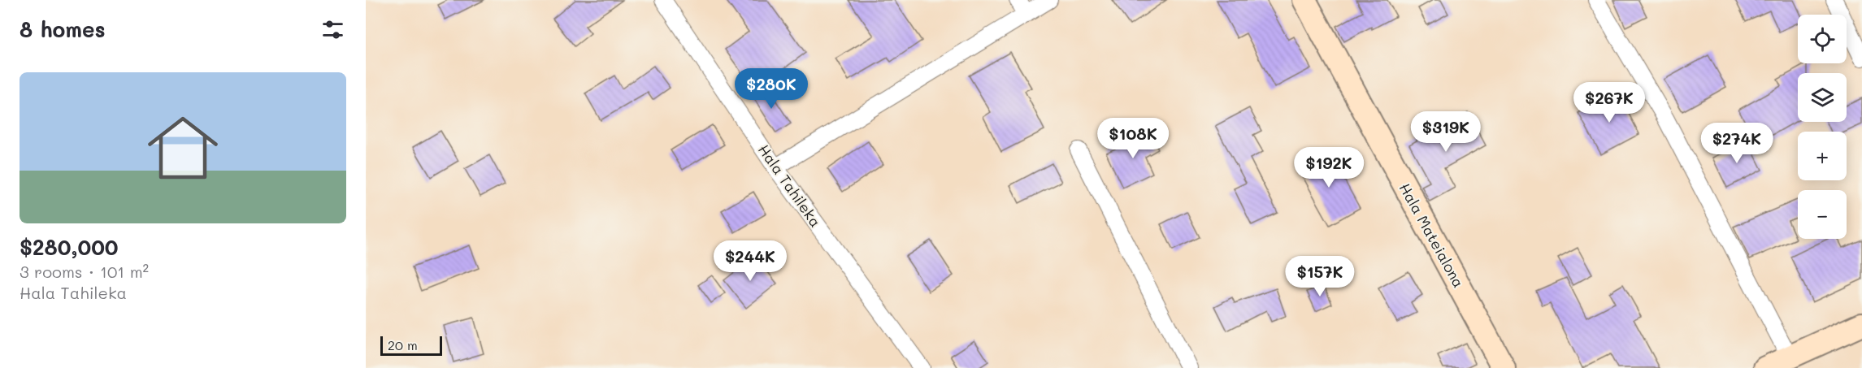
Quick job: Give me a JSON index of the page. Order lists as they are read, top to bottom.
{
  "streets": {
    "street": ["Hala Tahileka", "Hala Mateialona"]
  },
  "scale_bar": "20 m",
  "page": {
    "heading": "8 homes",
    "map_buttons": ["+", "−"],
    "list": [
      {
        "name": "$280,000",
        "note": "3 rooms · 101 m² · Hala Tahileka"
      }
    ],
    "price": [
      "$280K",
      "$267K",
      "$319K",
      "$108K",
      "$274K",
      "$192K",
      "$244K",
      "$157K"
    ],
    "scale": "20 m"
  }
}
